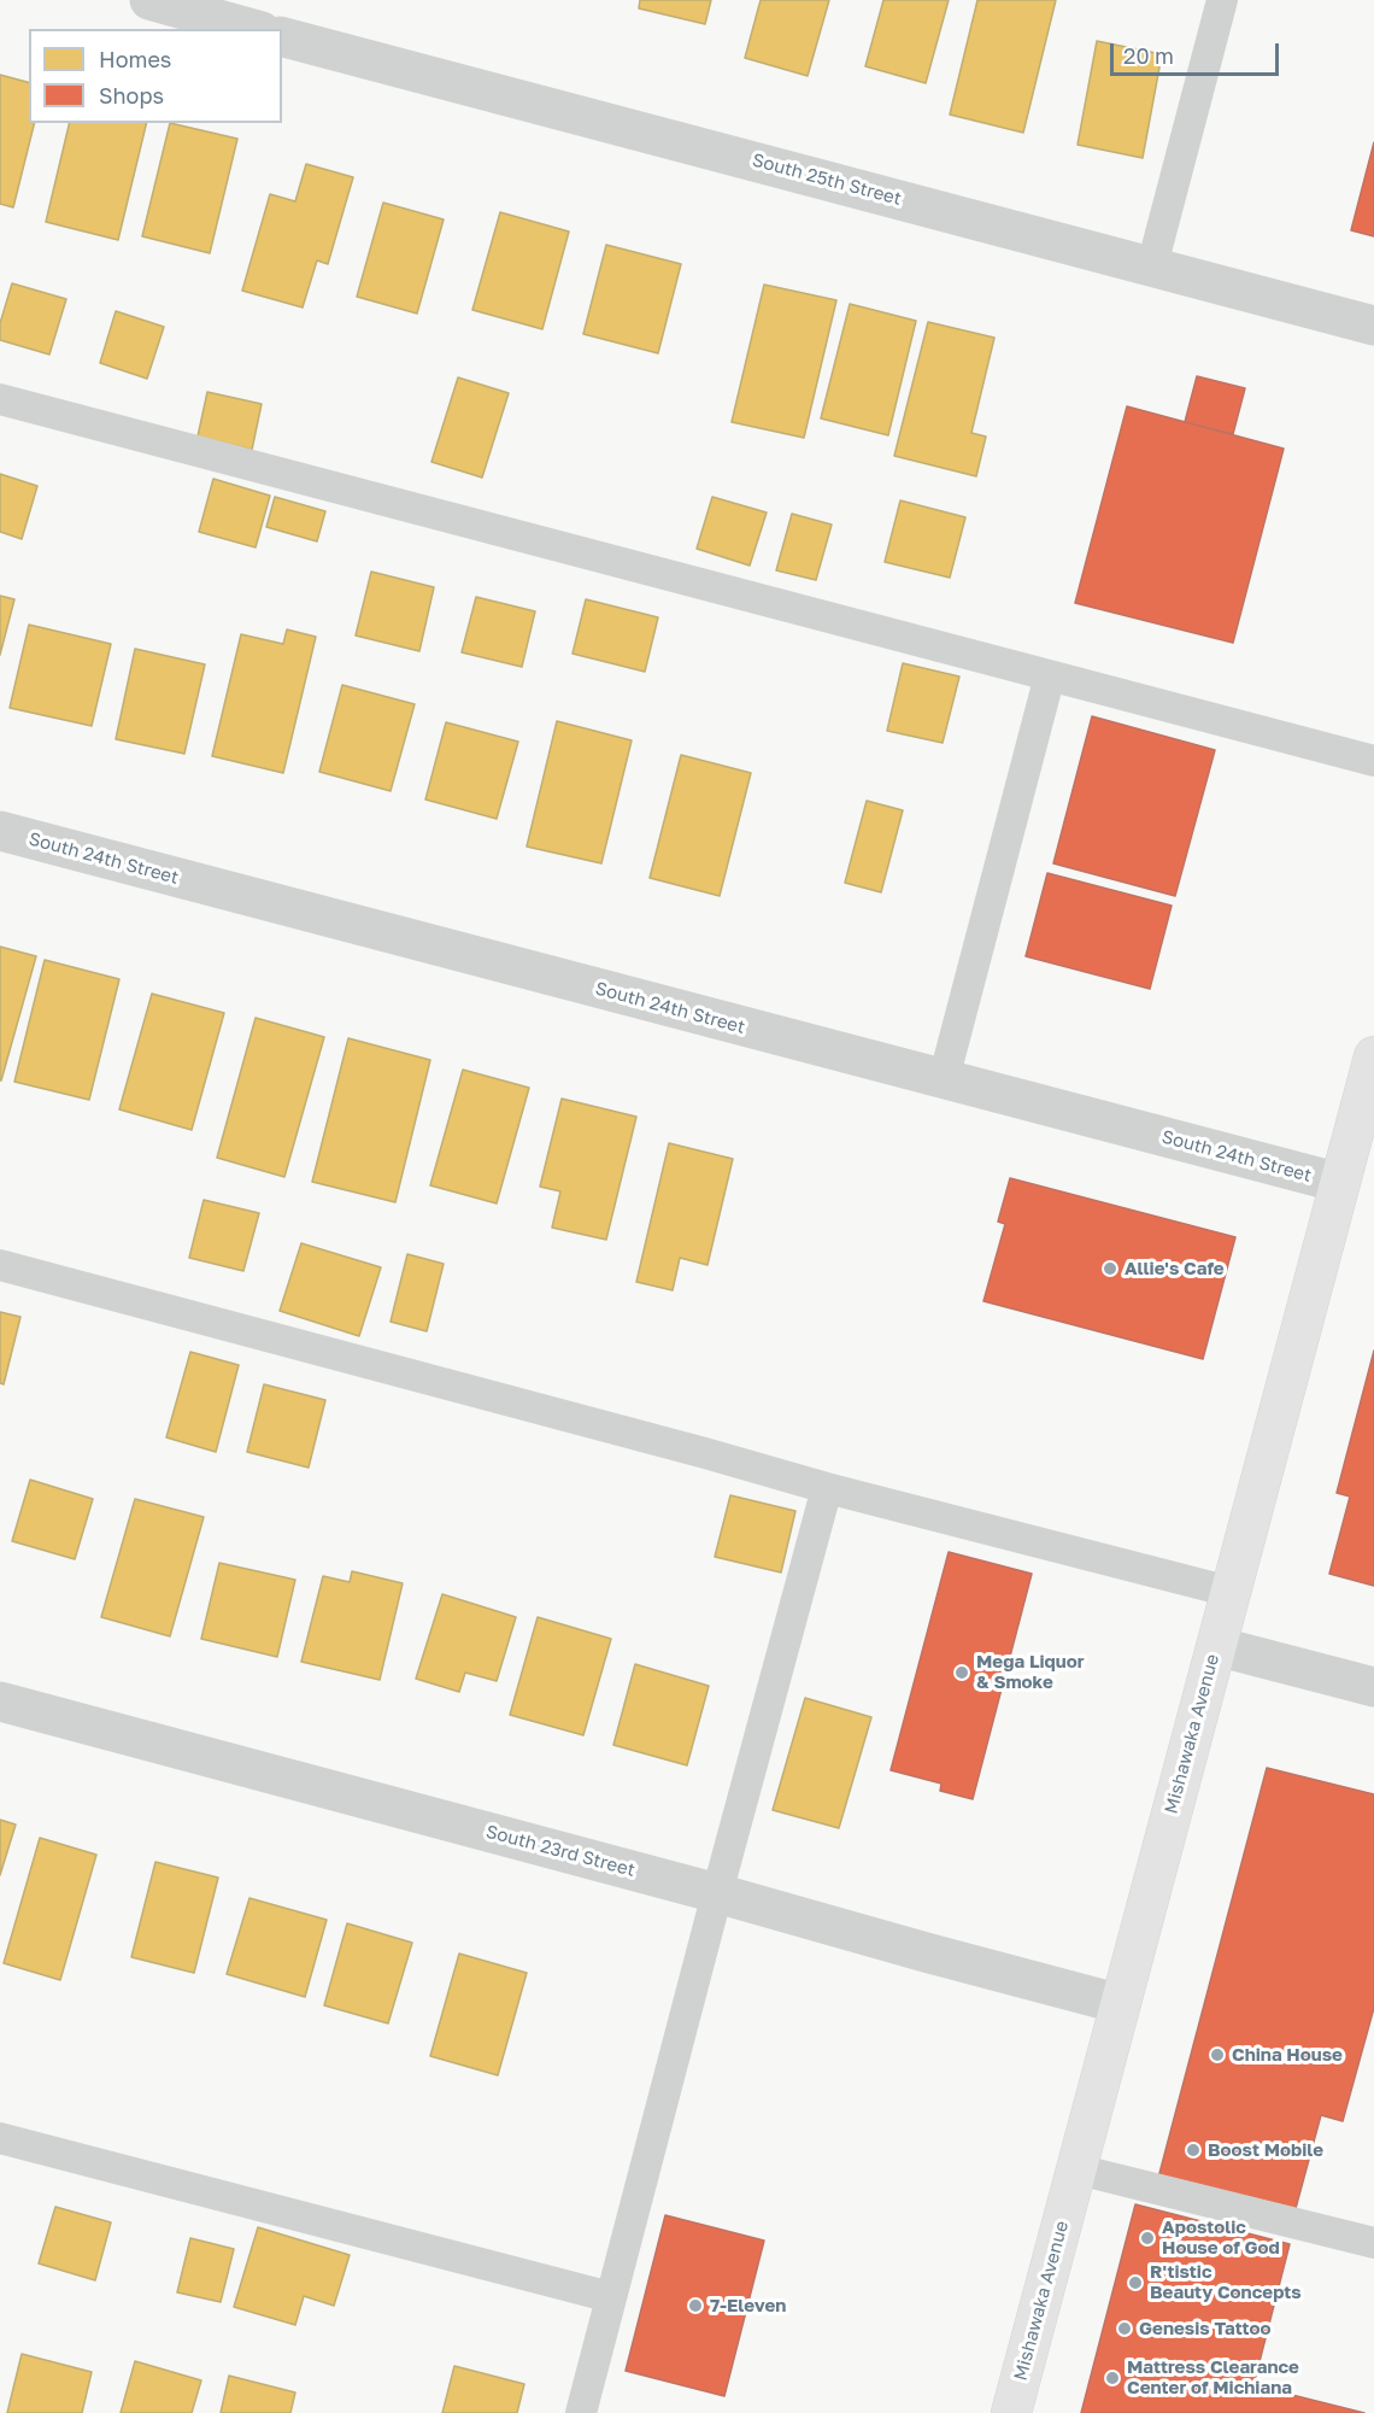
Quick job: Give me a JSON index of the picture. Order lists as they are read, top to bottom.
{
  "streets": {
    "main road": ["Mishawaka Avenue"],
    "street": ["South 25th Street", "South 24th Street", "South 23rd Street"]
  },
  "crossings": [
    ["South 24th Street", "Mishawaka Avenue"],
    ["Mishawaka Avenue", "South 23rd Street"]
  ],
  "places": [
    "Allie's Cafe",
    "Mega Liquor & Smoke",
    "China House",
    "Boost Mobile",
    "Apostolic House of God",
    "R'tistic Beauty Concepts",
    "7-Eleven",
    "Genesis Tattoo",
    "Mattress Clearance Center of Michiana"
  ],
  "legend": ["Homes", "Shops"],
  "scale_bar": "20 m"
}
